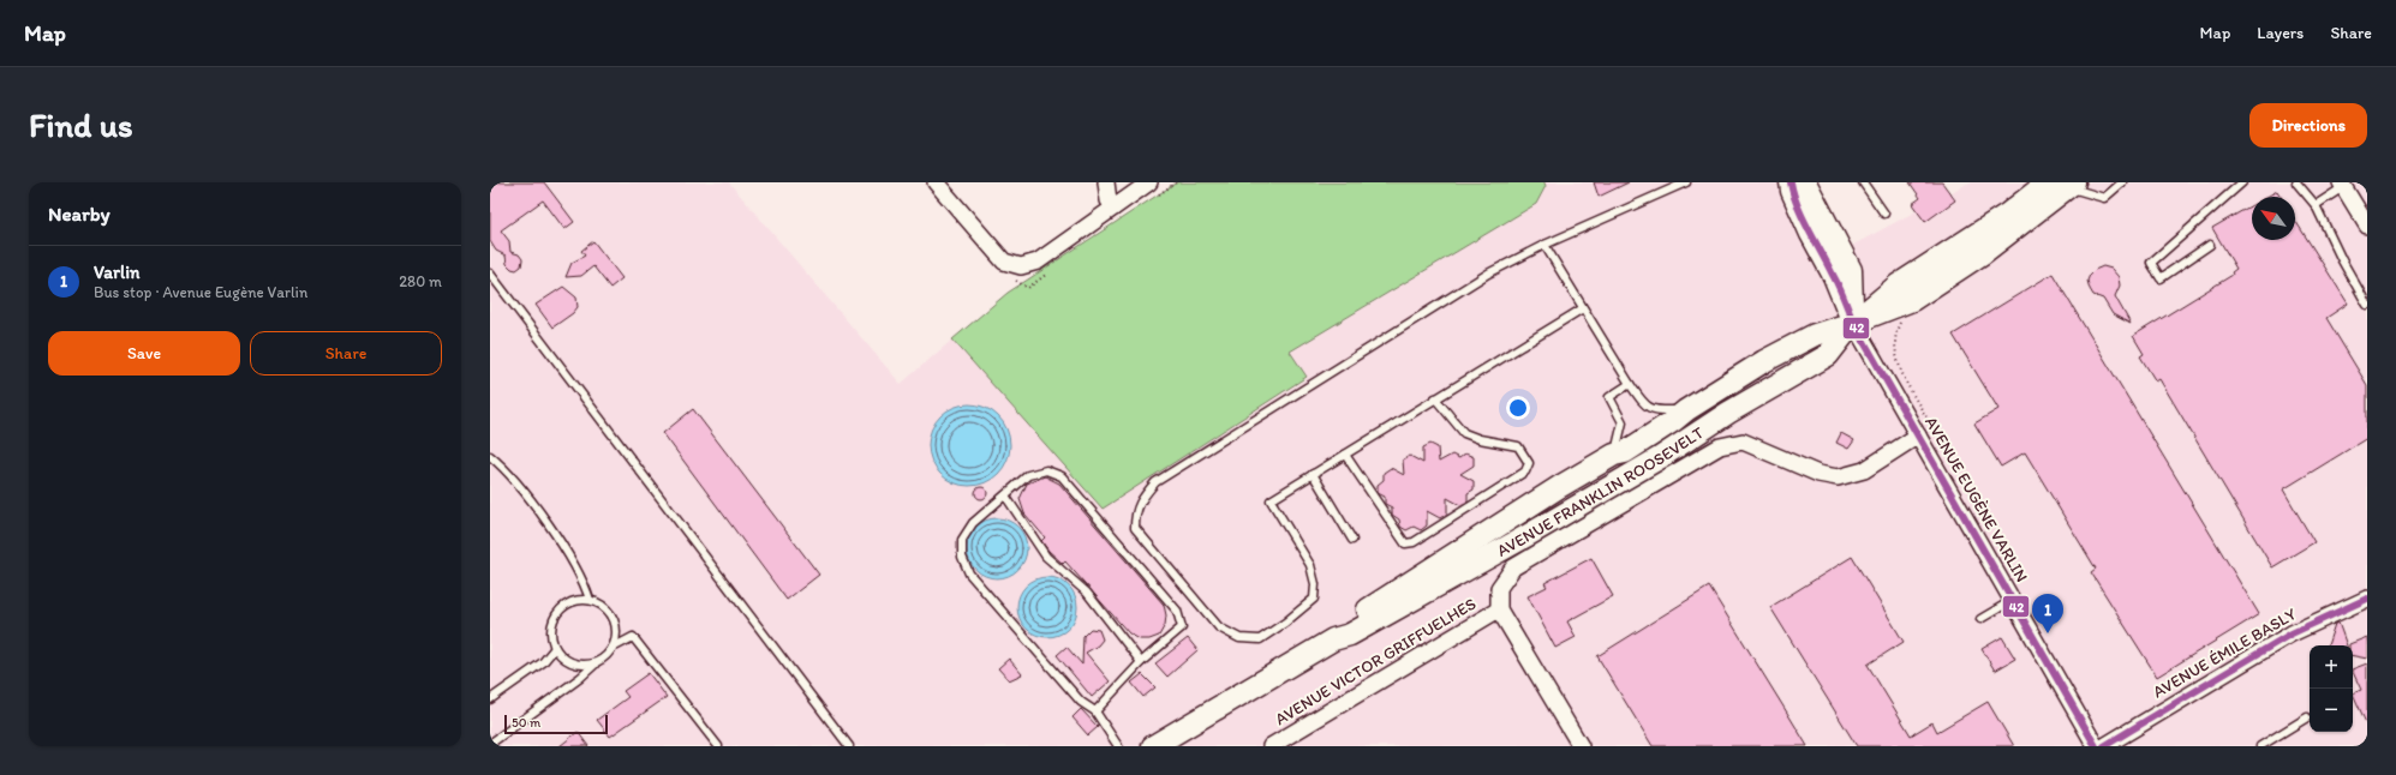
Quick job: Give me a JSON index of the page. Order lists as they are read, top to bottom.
{
  "streets": {
    "main road": ["AVENUE FRANKLIN ROOSEVELT"],
    "street": ["AVENUE EUGÈNE VARLIN", "AVENUE ÉMILE BASLY", "AVENUE VICTOR GRIFFUELHES"]
  },
  "crossings": [
    ["AVENUE FRANKLIN ROOSEVELT", "AVENUE EUGÈNE VARLIN"],
    ["AVENUE EUGÈNE VARLIN", "AVENUE VICTOR GRIFFUELHES"]
  ],
  "lines": ["transit line 42"],
  "scale_bar": "50 m",
  "north": "top left",
  "page": {
    "header": "Map",
    "nav": ["Map", "Layers", "Share"],
    "buttons": [
      "Directions",
      ["Save", "Share"]
    ],
    "title": "Find us",
    "heading": "Nearby",
    "list": [
      {
        "mark": "1",
        "name": "Varlin",
        "note": "Bus stop · Avenue Eugène Varlin",
        "value": "280 m"
      }
    ],
    "pins": "1",
    "map_buttons": ["+", "−"],
    "scale": "50 m"
  }
}
